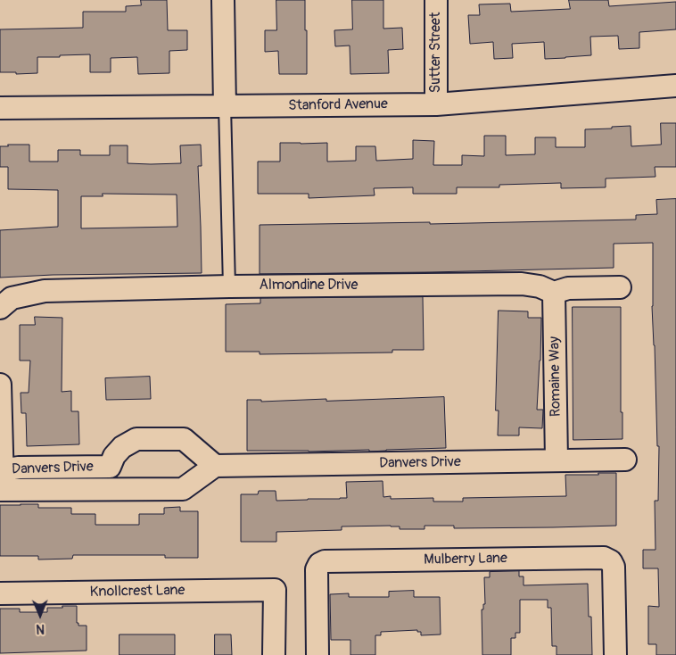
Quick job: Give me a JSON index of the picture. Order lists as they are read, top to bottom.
{
  "streets": {
    "street": [
      "Sutter Street",
      "Stanford Avenue",
      "Almondine Drive",
      "Romaine Way",
      "Danvers Drive",
      "Mulberry Lane",
      "Knollcrest Lane"
    ]
  },
  "crossings": [
    ["Sutter Street", "Stanford Avenue"],
    ["Almondine Drive", "Romaine Way"],
    ["Romaine Way", "Danvers Drive"]
  ],
  "north": "bottom"
}
